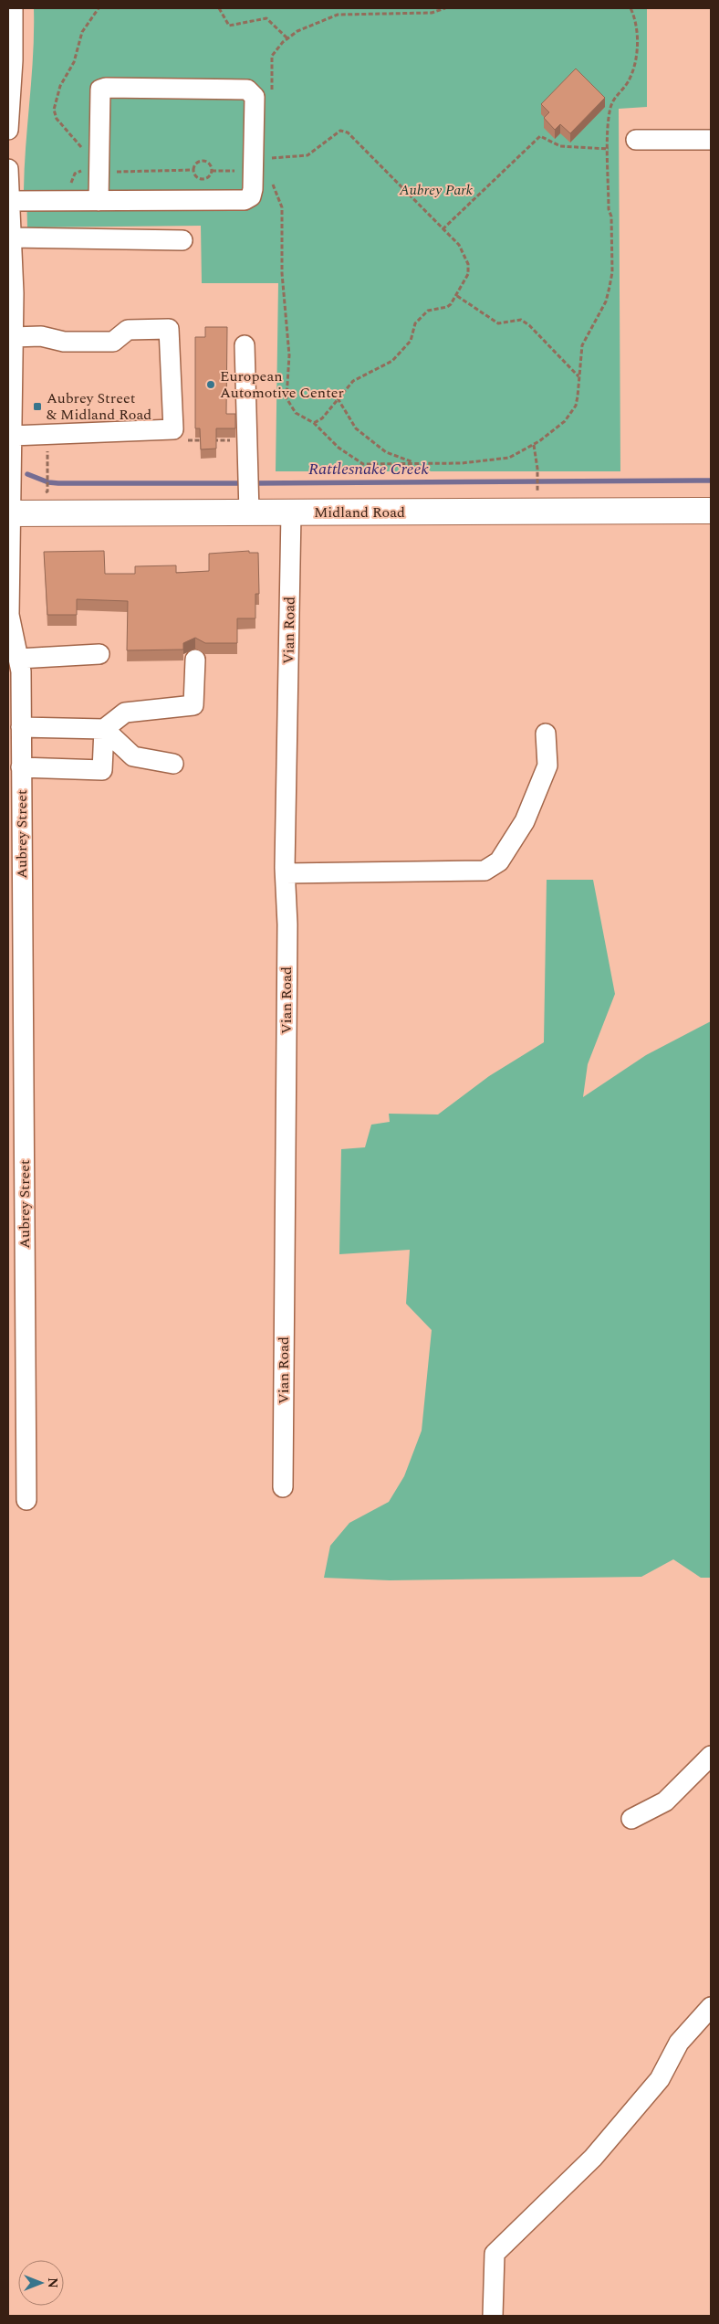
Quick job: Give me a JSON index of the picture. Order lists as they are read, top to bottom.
{
  "streets": {
    "main road": ["Midland Road"],
    "street": ["Vian Road", "Aubrey Street"]
  },
  "crossings": [
    ["Midland Road", "Vian Road"],
    ["Midland Road", "Aubrey Street"]
  ],
  "water": ["Rattlesnake Creek"],
  "parks": ["Aubrey Park"],
  "places": {
    "other": ["European Automotive Center"],
    "transit": ["Aubrey Street & Midland Road"]
  },
  "north": "right"
}
